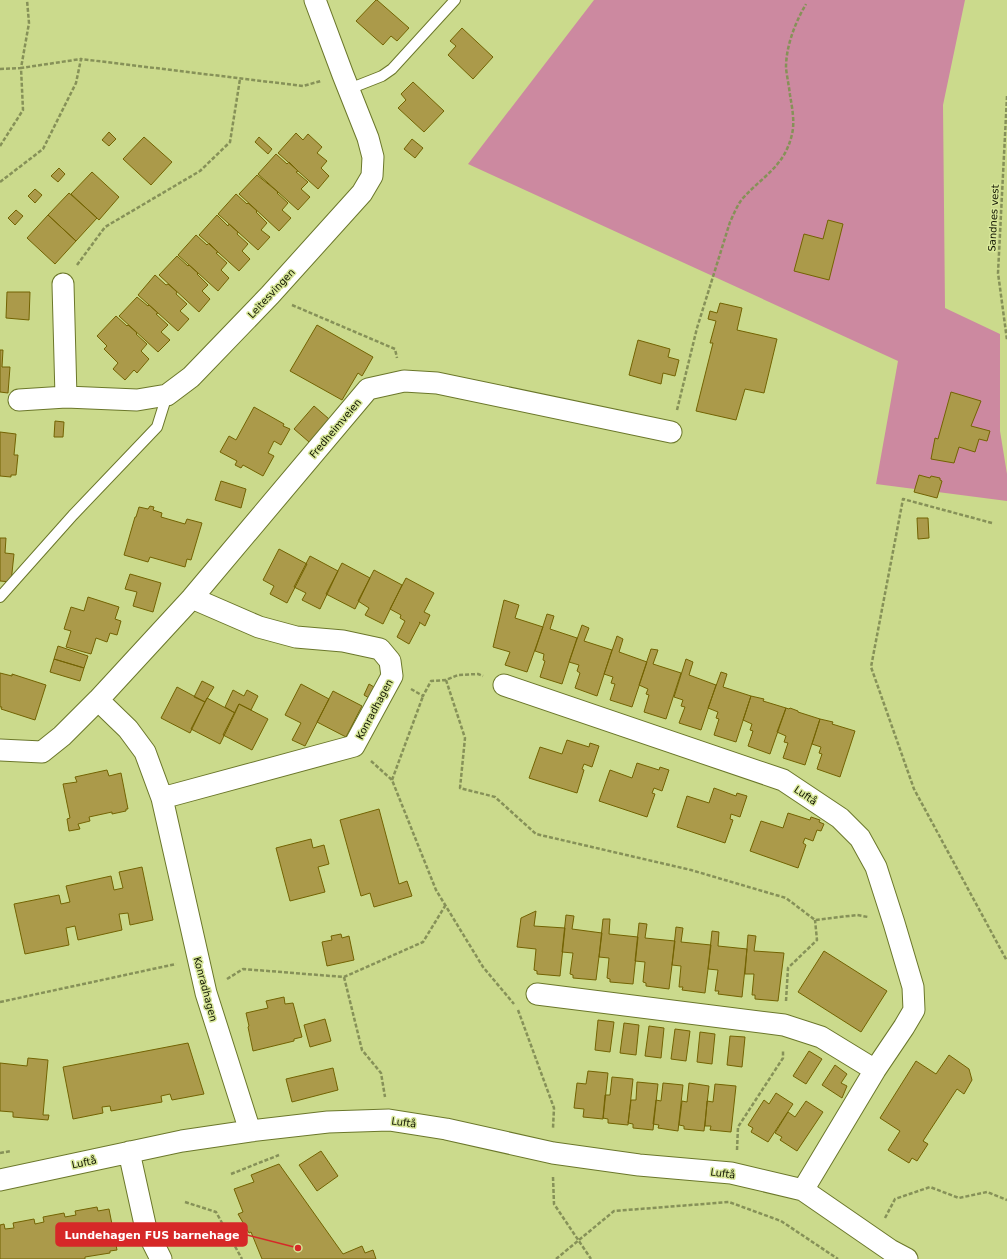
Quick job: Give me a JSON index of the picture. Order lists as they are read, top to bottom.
{
  "streets": {
    "street": [
      "Leitesvingen",
      "Fredheimveien",
      "Konradhagen",
      "Luftå"
    ],
    "path": ["Sandnes vest"]
  },
  "crossings": [
    ["Fredheimveien", "Konradhagen"],
    ["Konradhagen", "Luftå"]
  ],
  "places": ["Lundehagen FUS barnehage"]
}
